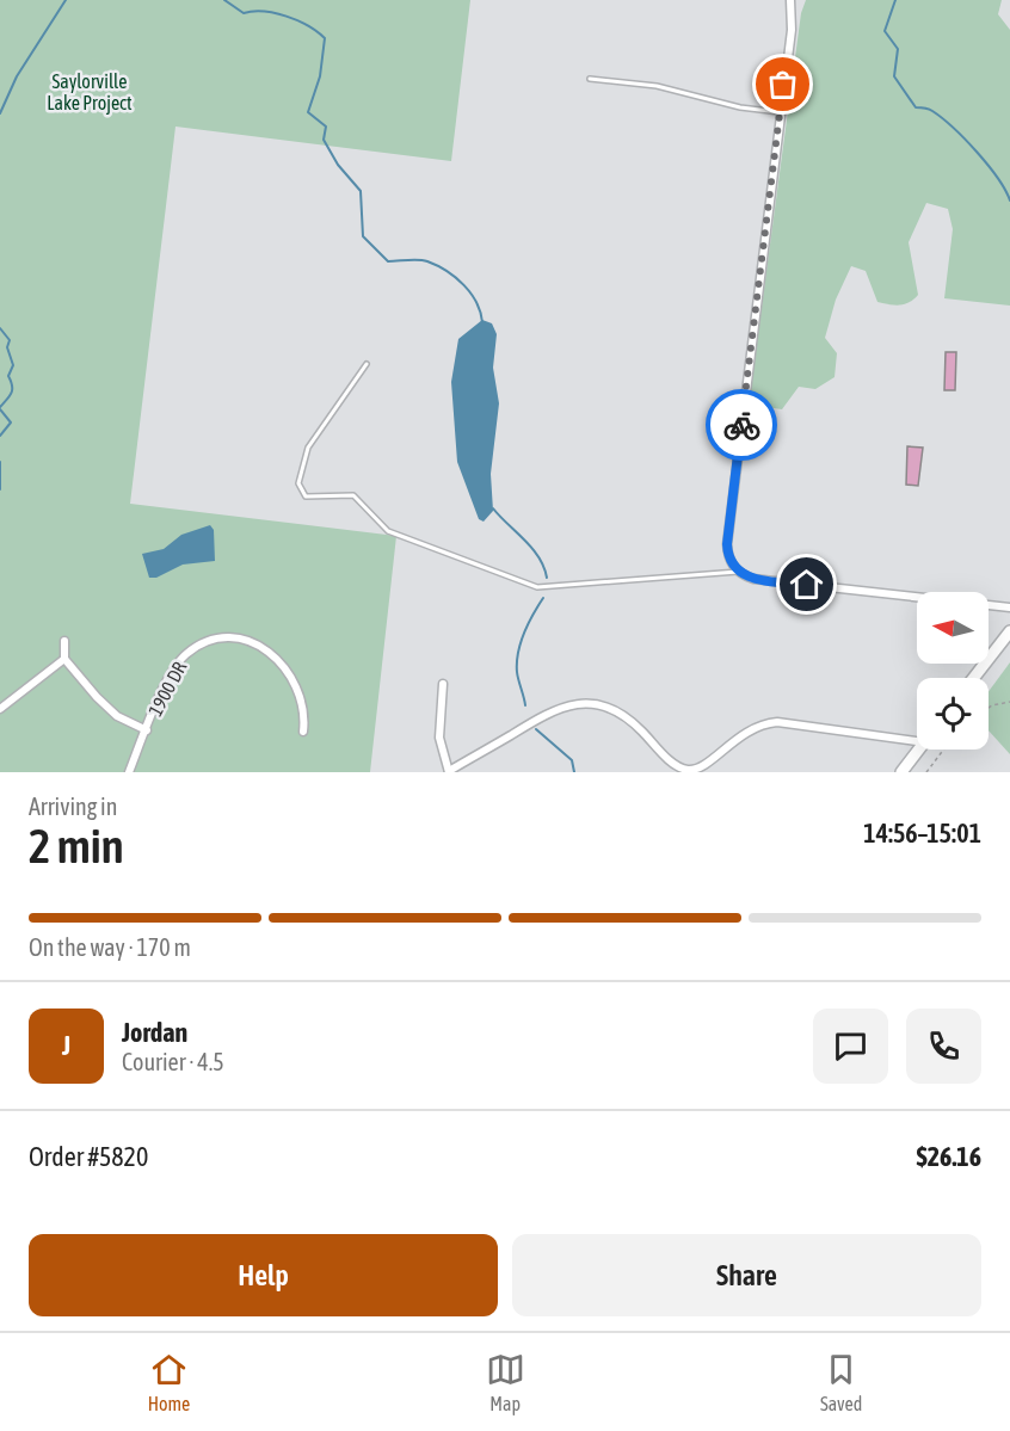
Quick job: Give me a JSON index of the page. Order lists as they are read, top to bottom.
{
  "streets": {
    "street": ["1900 DR"]
  },
  "parks": ["Saylorville Lake Project"],
  "north": "left",
  "page": {
    "heading": ["2 min", "Arriving in", "14:56–15:01"],
    "panel": [
      "Jordan",
      "Courier · 4.5",
      "Order #5820",
      "$26.16"
    ],
    "bar": "On the way · 170 m",
    "round": "J",
    "buttons": ["Help", "Share"],
    "tabs": ["Home", "Map", "Saved"]
  }
}
